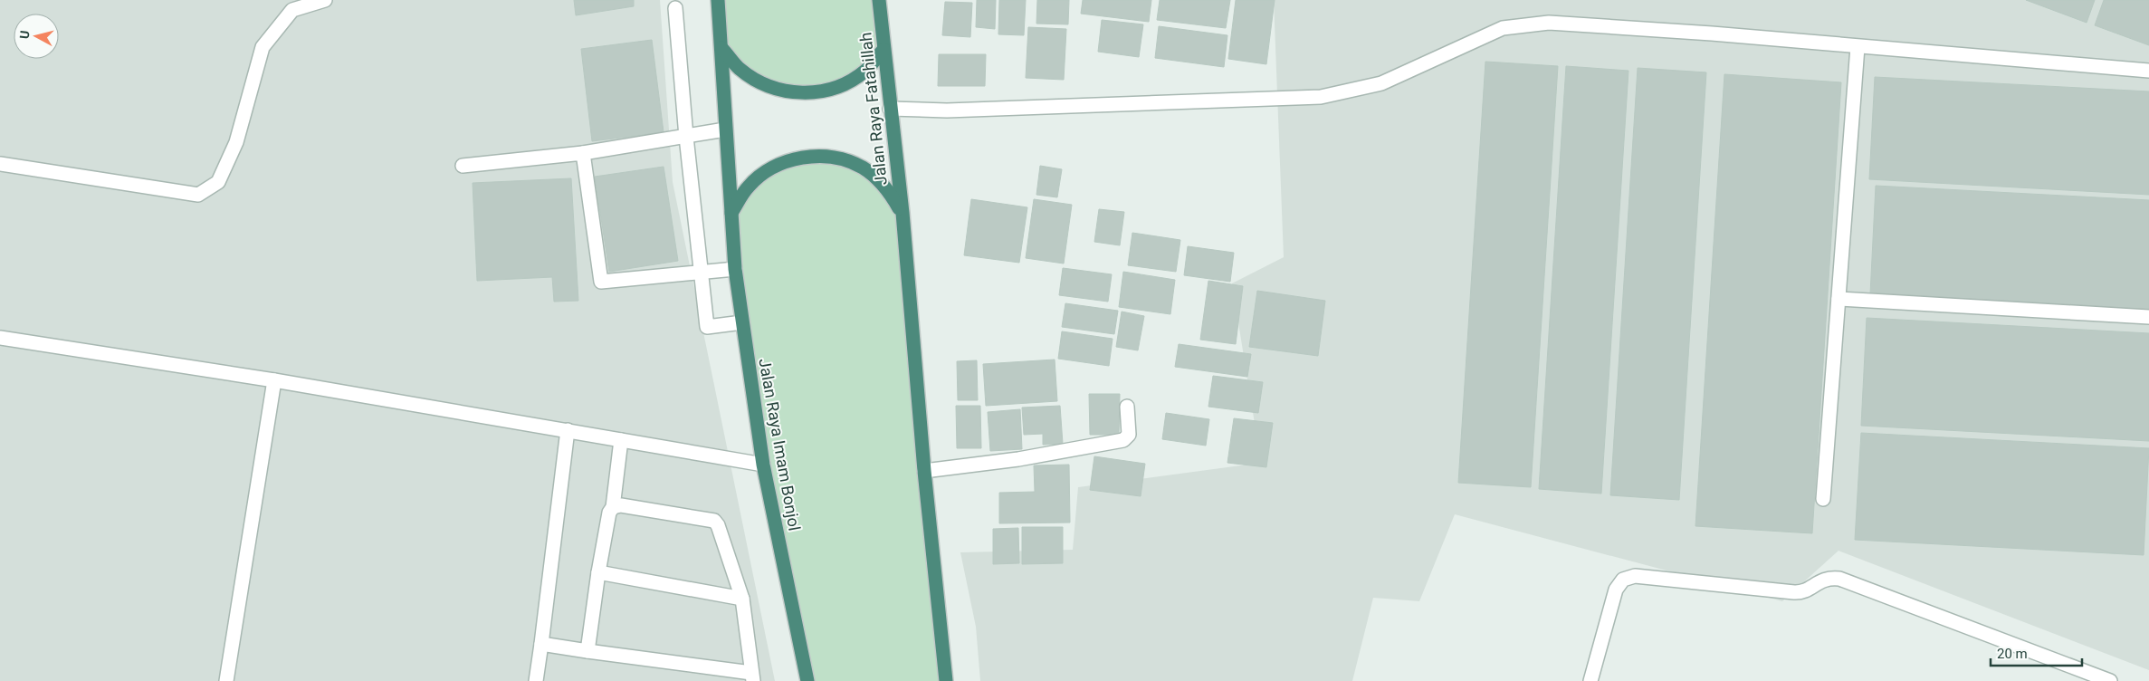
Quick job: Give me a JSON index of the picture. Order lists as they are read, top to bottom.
{
  "streets": {
    "highway": ["Jalan Raya Fatahillah", "Jalan Raya Imam Bonjol"]
  },
  "scale_bar": "20 m",
  "north": "left"
}
